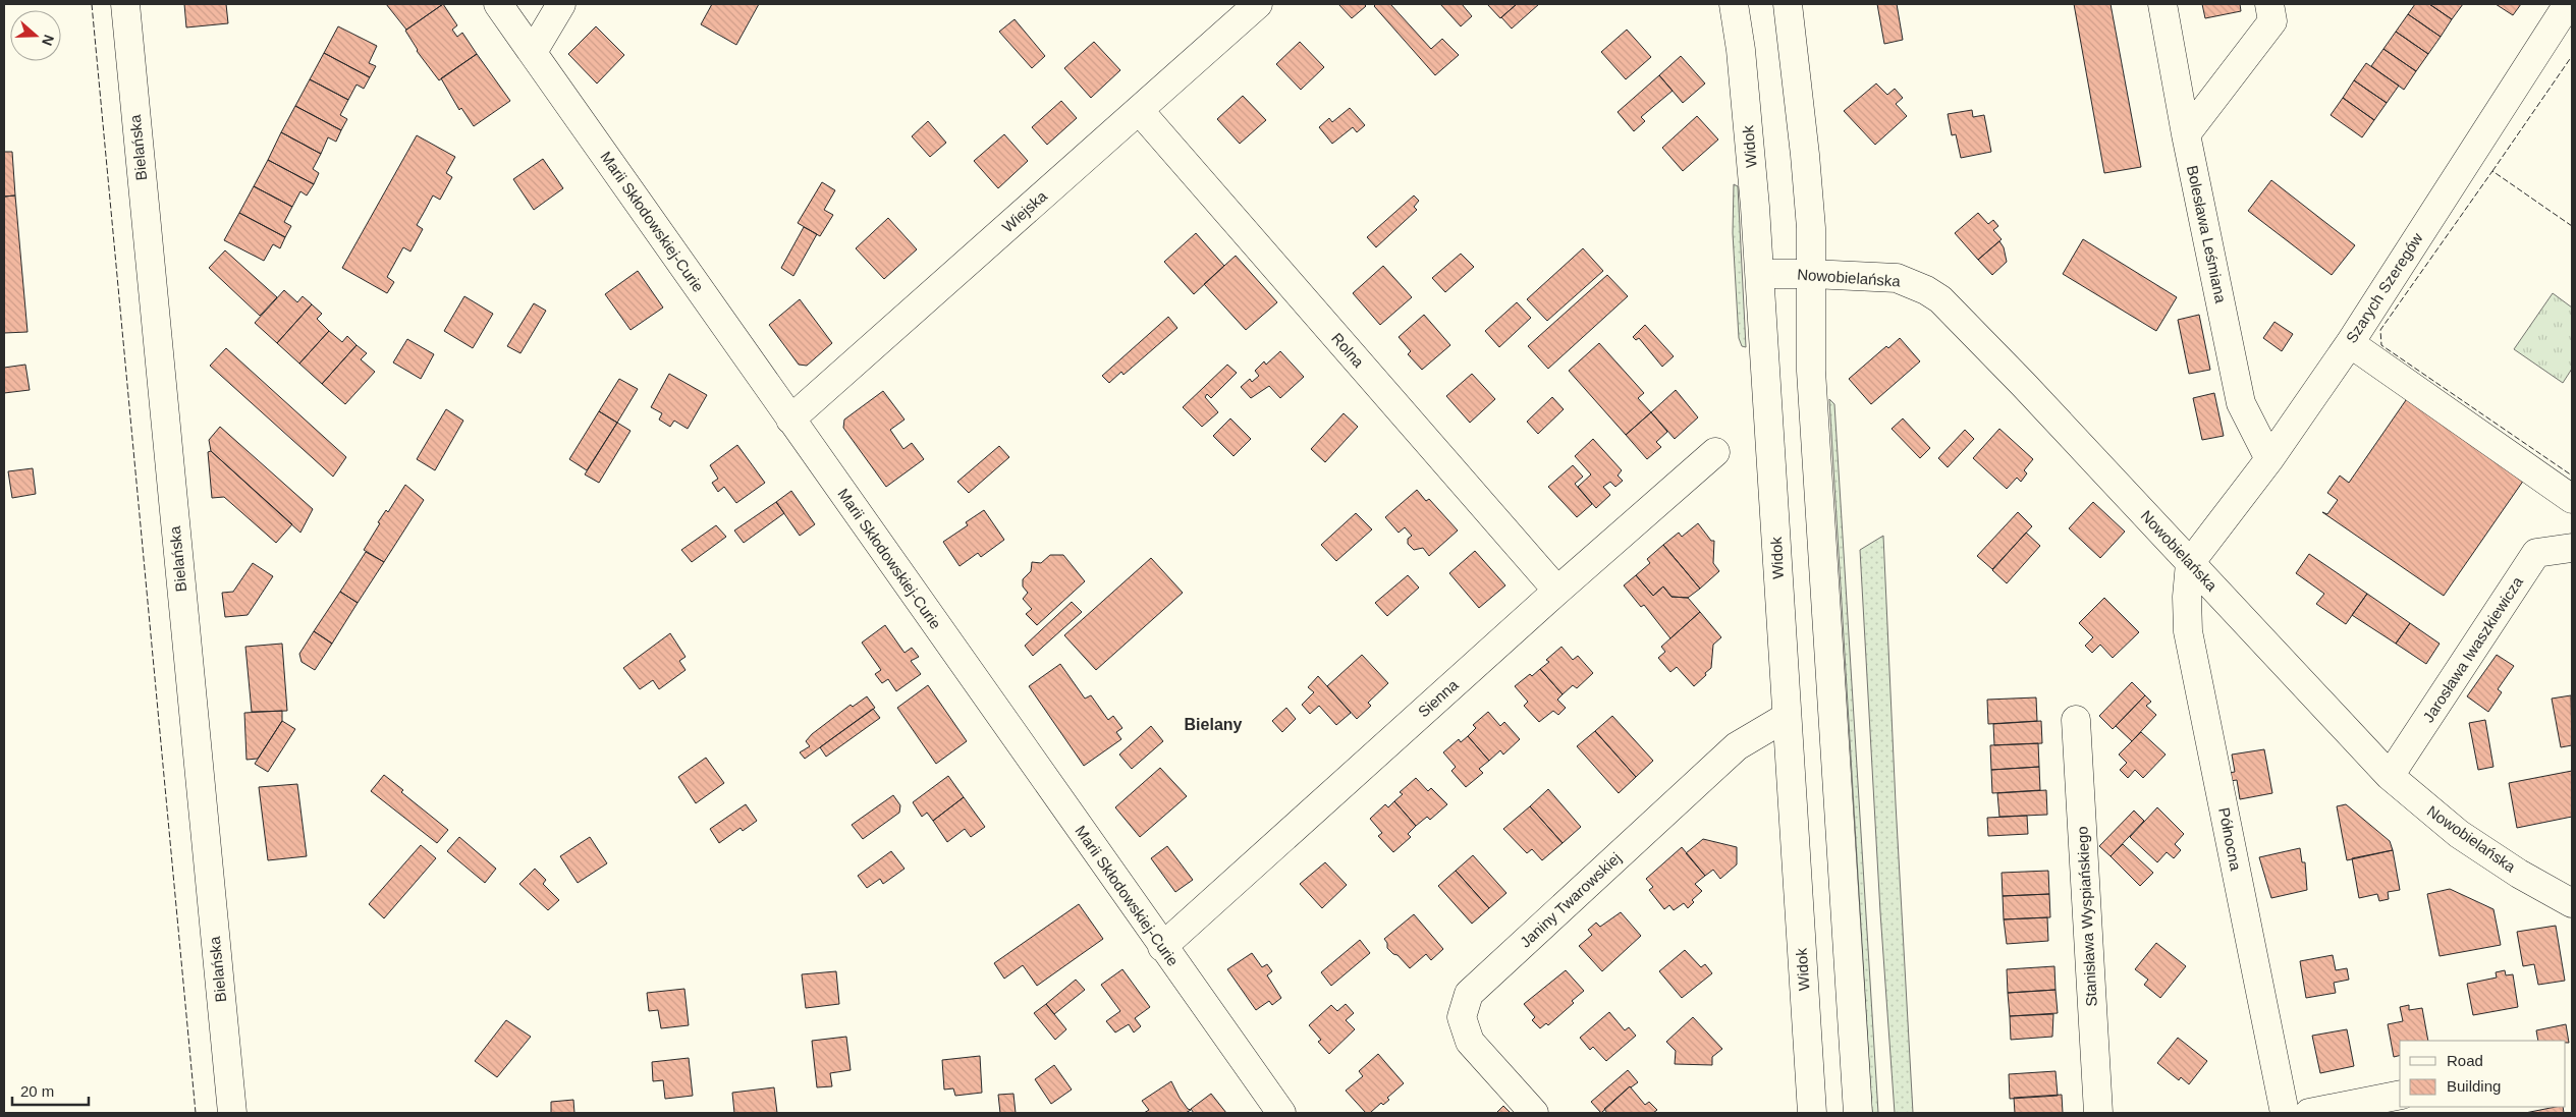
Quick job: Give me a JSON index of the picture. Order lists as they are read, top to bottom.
{
  "streets": {
    "street": [
      "Widok",
      "Bielańska",
      "Wiejska",
      "Marii Skłodowskiej-Curie",
      "Bolesława Leśmiana",
      "Nowobielańska",
      "Szarych Szeregów",
      "Rolna",
      "Jarosława Iwaszkiewicza",
      "Sienna",
      "Północna",
      "Janiny Twarowskiej",
      "Stanisława Wyspiańskiego"
    ]
  },
  "crossings": [
    ["Widok", "Nowobielańska"],
    ["Widok", "Janiny Twarowskiej"],
    ["Wiejska", "Marii Skłodowskiej-Curie"],
    ["Wiejska", "Rolna"],
    ["Marii Skłodowskiej-Curie", "Sienna"],
    ["Bolesława Leśmiana", "Szarych Szeregów"],
    ["Nowobielańska", "Szarych Szeregów"],
    ["Nowobielańska", "Jarosława Iwaszkiewicza"],
    ["Nowobielańska", "Północna"],
    ["Szarych Szeregów", "Północna"],
    ["Rolna", "Sienna"]
  ],
  "districts": ["Bielany"],
  "legend": ["Road", "Building"],
  "scale_bar": "20 m",
  "north": "right"
}
